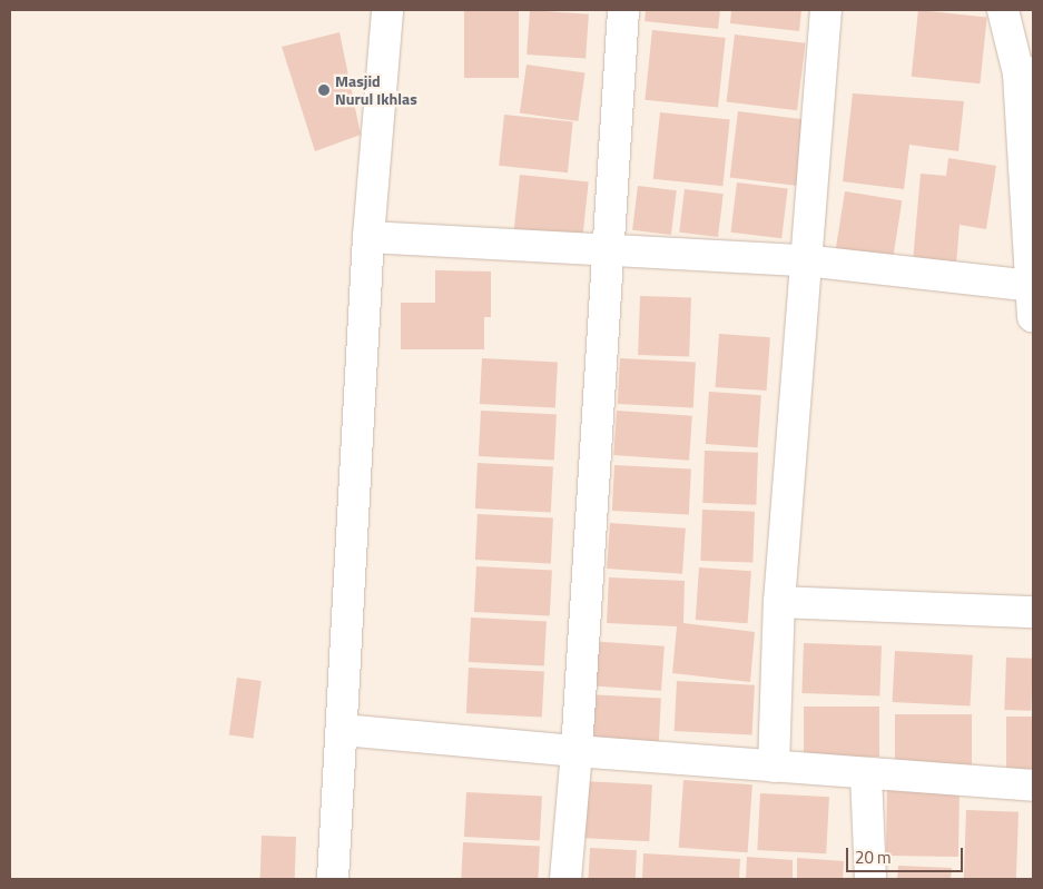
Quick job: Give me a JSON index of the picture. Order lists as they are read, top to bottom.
{
  "places": ["Masjid Nurul Ikhlas"],
  "scale_bar": "20 m"
}
